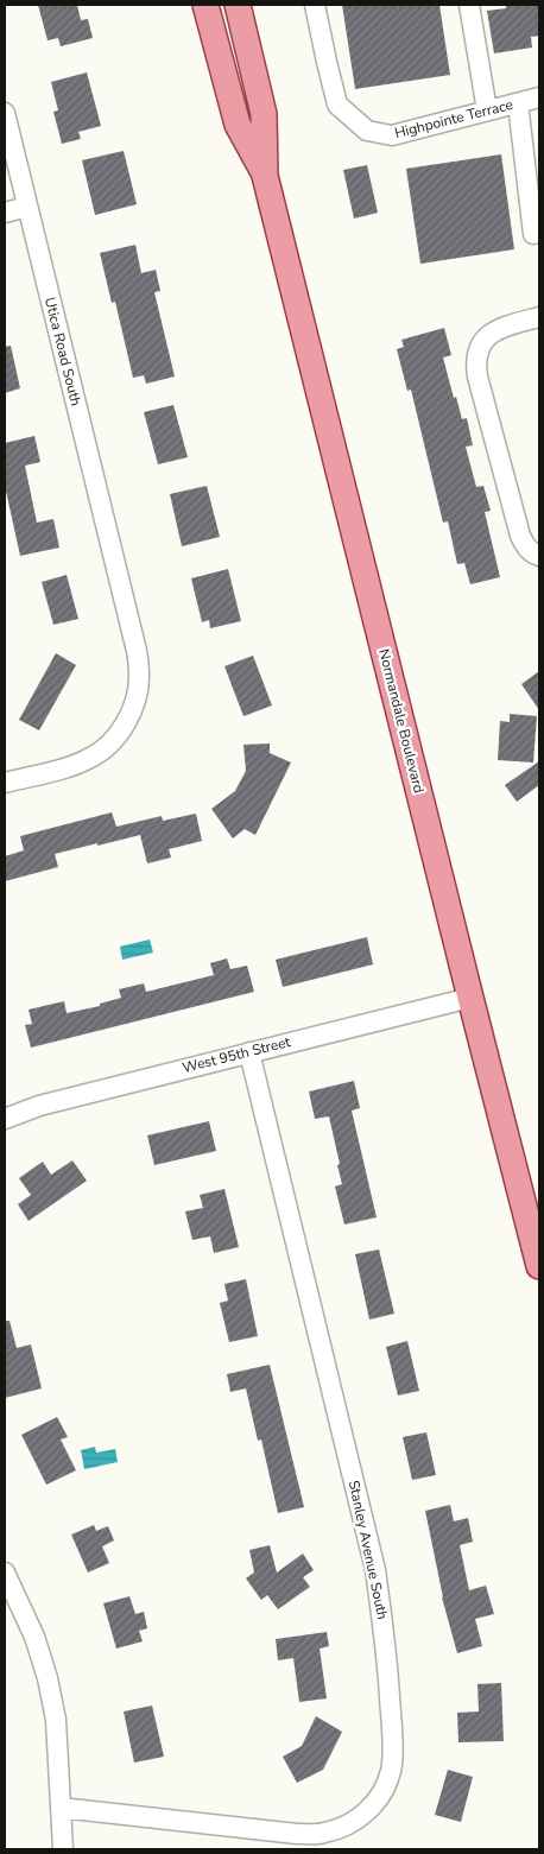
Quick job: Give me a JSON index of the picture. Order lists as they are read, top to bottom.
{
  "streets": {
    "main road": ["Normandale Boulevard"],
    "street": [
      "Highpointe Terrace",
      "Utica Road South",
      "West 95th Street",
      "Stanley Avenue South"
    ]
  },
  "crossings": [
    ["Normandale Boulevard", "West 95th Street"],
    ["West 95th Street", "Stanley Avenue South"]
  ]
}
